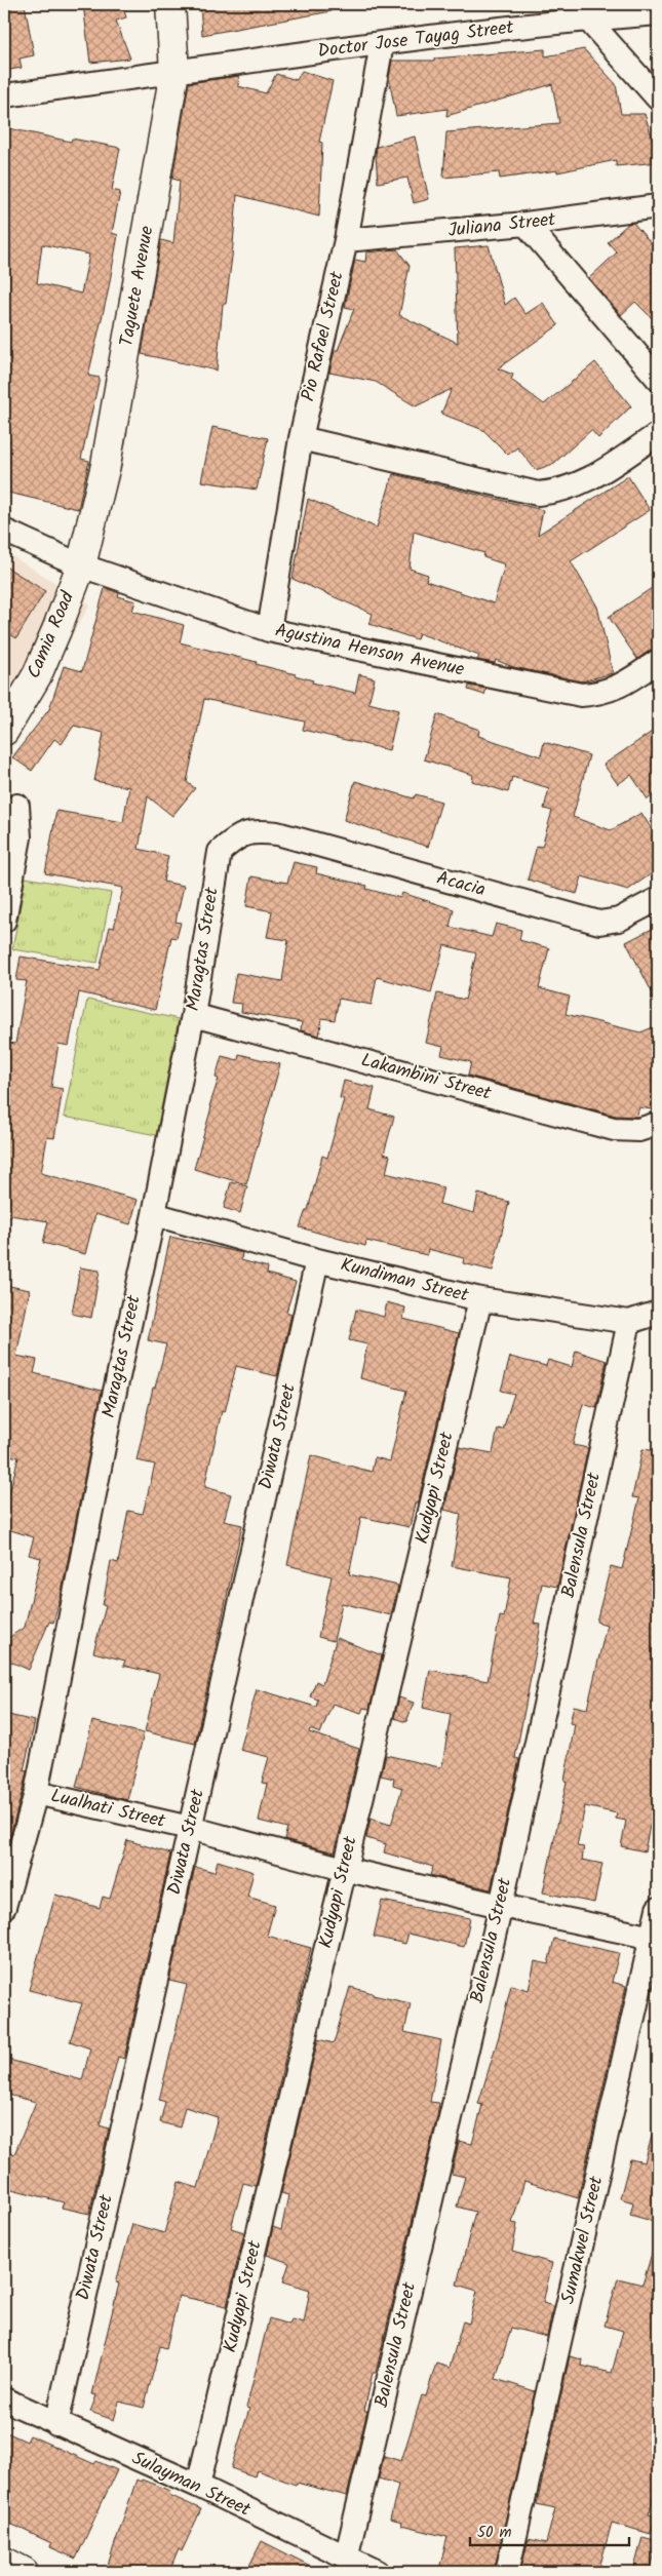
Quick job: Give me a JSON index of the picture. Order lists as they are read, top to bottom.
{
  "streets": {
    "street": [
      "Doctor Jose Tayag Street",
      "Juliana Street",
      "Taguete Avenue",
      "Pio Rafael Street",
      "Camia Road",
      "Agustina Henson Avenue",
      "Acacia",
      "Maragtas Street",
      "Lakambini Street",
      "Kundiman Street",
      "Diwata Street",
      "Kudyapi Street",
      "Balensula Street",
      "Lualhati Street",
      "Sumakwel Street",
      "Sulayman Street"
    ]
  },
  "crossings": [
    ["Doctor Jose Tayag Street", "Taguete Avenue"],
    ["Doctor Jose Tayag Street", "Pio Rafael Street"],
    ["Juliana Street", "Pio Rafael Street"],
    ["Taguete Avenue", "Camia Road"],
    ["Taguete Avenue", "Agustina Henson Avenue"],
    ["Pio Rafael Street", "Agustina Henson Avenue"],
    ["Camia Road", "Agustina Henson Avenue"],
    ["Acacia", "Maragtas Street"],
    ["Maragtas Street", "Lakambini Street"],
    ["Maragtas Street", "Kundiman Street"],
    ["Maragtas Street", "Lualhati Street"],
    ["Kundiman Street", "Diwata Street"],
    ["Kundiman Street", "Kudyapi Street"],
    ["Kundiman Street", "Balensula Street"],
    ["Diwata Street", "Lualhati Street"],
    ["Diwata Street", "Sulayman Street"],
    ["Kudyapi Street", "Lualhati Street"],
    ["Kudyapi Street", "Sulayman Street"],
    ["Balensula Street", "Lualhati Street"],
    ["Balensula Street", "Sulayman Street"],
    ["Lualhati Street", "Sumakwel Street"]
  ],
  "scale_bar": "50 m"
}
